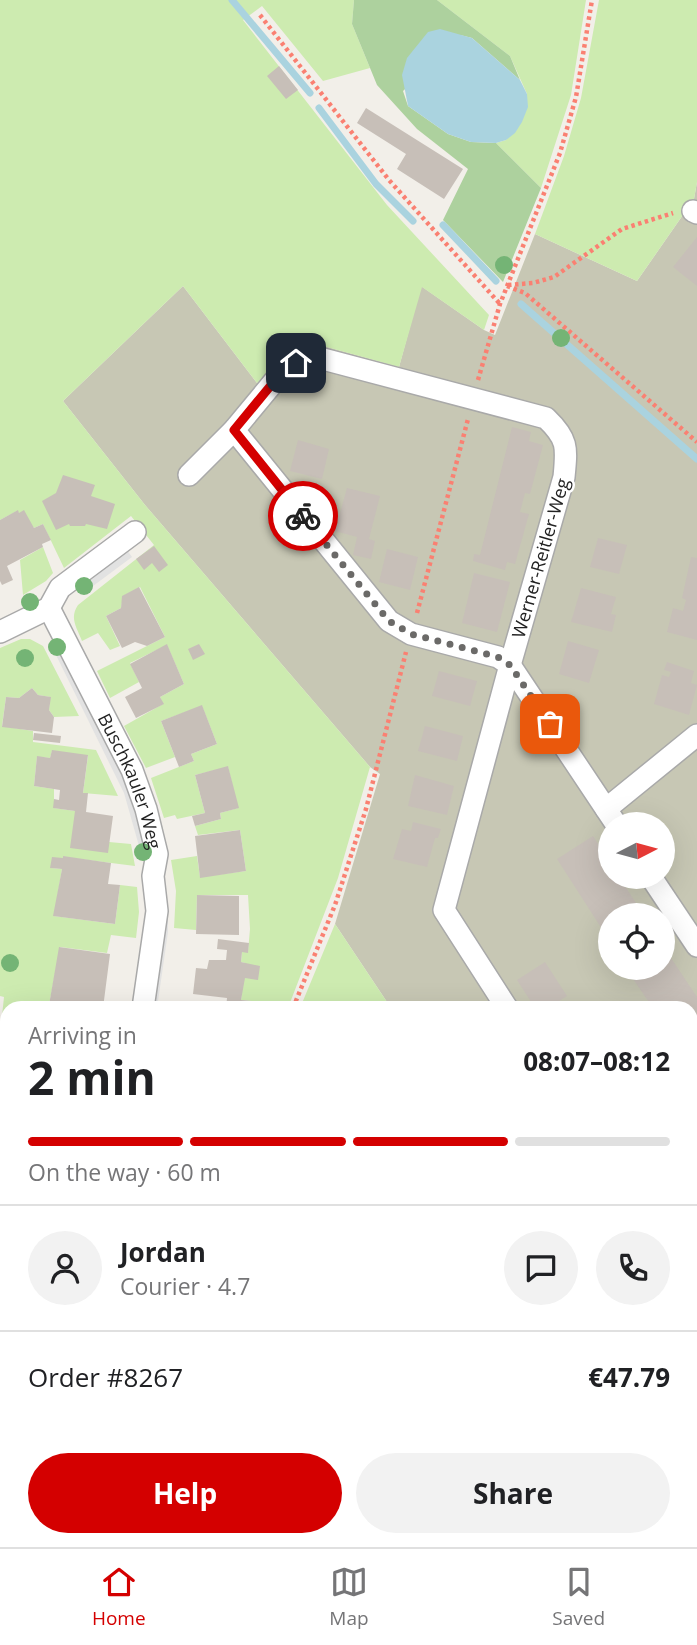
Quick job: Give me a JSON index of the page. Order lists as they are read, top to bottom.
{
  "streets": {
    "street": ["Werner-Reitler-Weg", "Buschkauler Weg"]
  },
  "north": "right",
  "page": {
    "heading": ["2 min", "Arriving in", "08:07–08:12"],
    "panel": [
      "Jordan",
      "Courier · 4.7",
      "Order #8267",
      "€47.79"
    ],
    "bar": "On the way · 60 m",
    "buttons": ["Help", "Share"],
    "tabs": ["Home", "Map", "Saved"]
  }
}
